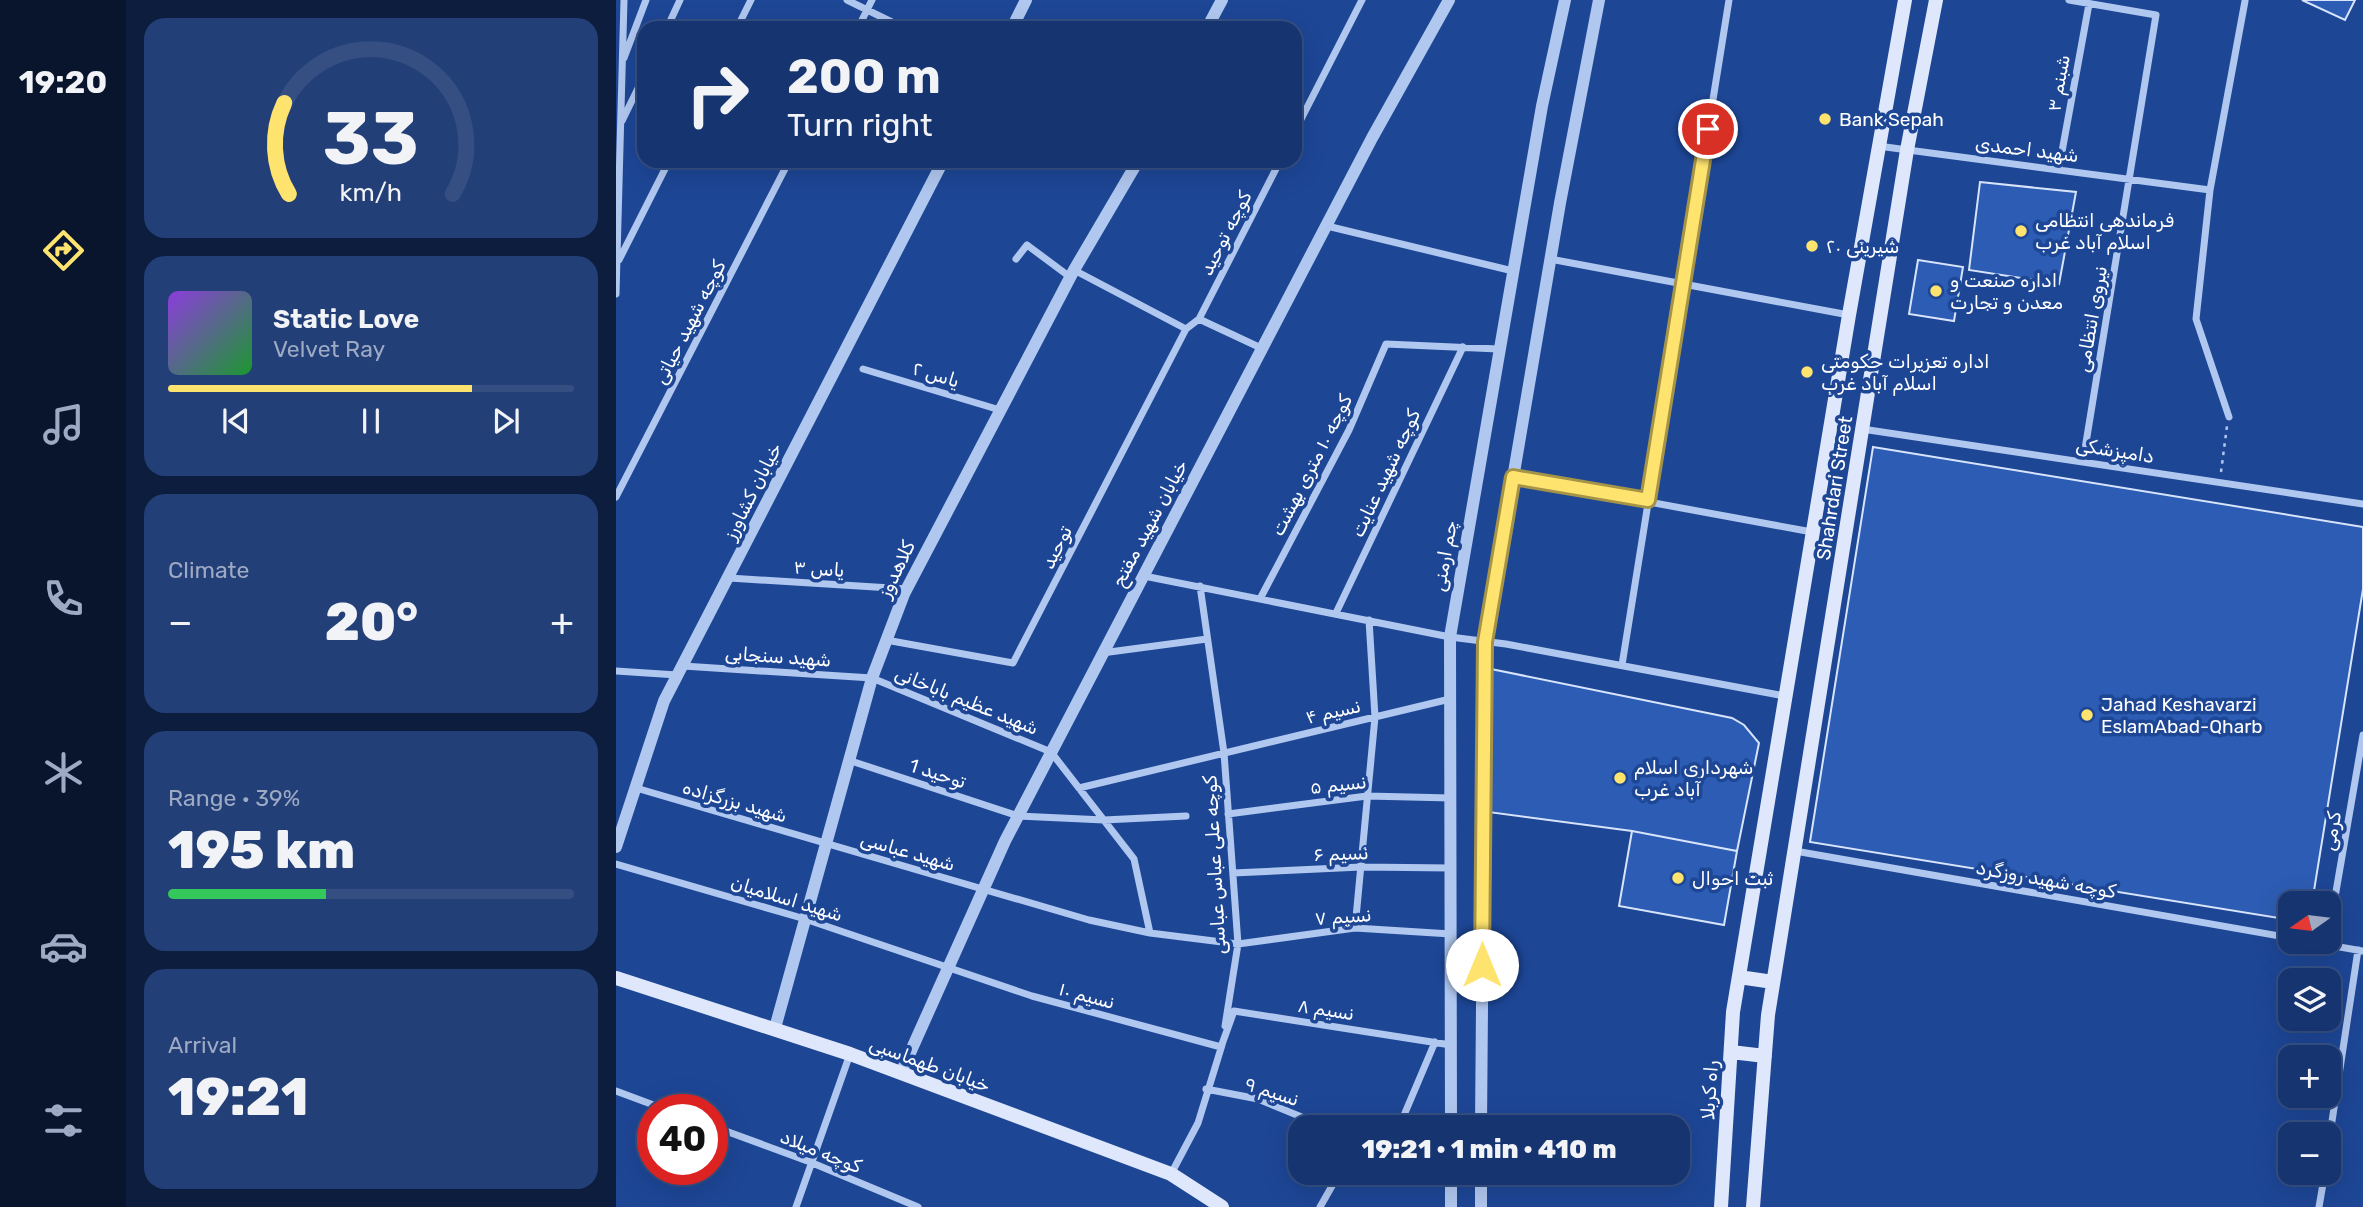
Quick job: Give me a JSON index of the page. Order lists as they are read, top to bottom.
{
  "streets": {
    "main road": ["Shahrdari Street", "خیابان طهماسبی", "راه کربلا"],
    "street": [
      "شبنم ۳",
      "شهید احمدی",
      "کوچه توحید",
      "نیروی انتظامی",
      "کوچه شهید حیاتی",
      "یاس ۲",
      "دامپزشکی",
      "کوچه ۱۰ متری بهشت",
      "کوچه شهید عنایت",
      "خیابان کشاورز",
      "خیابان شهید مفتح",
      "توحید",
      "چم ارمنی",
      "یاس ۳",
      "کلاهدوز",
      "شهید سنجابی",
      "شهید عظیم باباخانی",
      "نسیم ۴",
      "توحید 1",
      "نسیم ۵",
      "شهید بزرگزاده",
      "کرمی",
      "شهید عباسی",
      "نسیم ۶",
      "کوچه علی عباس عباسی",
      "کوچه شهید روزگرد",
      "شهید اسلامیان",
      "نسیم ۷",
      "نسیم ۱۰",
      "نسیم ۸",
      "نسیم ۹",
      "کوچه میلاد"
    ]
  },
  "crossings": [
    ["شبنم ۳", "شهید احمدی"],
    ["شبنم ۳", "نیروی انتظامی"],
    ["شهید احمدی", "نیروی انتظامی"],
    ["شهید احمدی", "Shahrdari Street"],
    ["نیروی انتظامی", "دامپزشکی"],
    ["یاس ۲", "کلاهدوز"],
    ["دامپزشکی", "Shahrdari Street"],
    ["کوچه ۱۰ متری بهشت", "کوچه شهید عنایت"],
    ["Shahrdari Street", "کوچه شهید روزگرد"],
    ["Shahrdari Street", "راه کربلا"],
    ["خیابان کشاورز", "یاس ۳"],
    ["خیابان کشاورز", "شهید سنجابی"],
    ["خیابان کشاورز", "شهید بزرگزاده"],
    ["خیابان شهید مفتح", "شهید عظیم باباخانی"],
    ["خیابان شهید مفتح", "توحید 1"],
    ["خیابان شهید مفتح", "شهید عباسی"],
    ["خیابان شهید مفتح", "شهید اسلامیان"],
    ["خیابان شهید مفتح", "نسیم ۱۰"],
    ["خیابان شهید مفتح", "خیابان طهماسبی"],
    ["توحید", "کلاهدوز"],
    ["چم ارمنی", "نسیم ۴"],
    ["چم ارمنی", "نسیم ۵"],
    ["چم ارمنی", "نسیم ۶"],
    ["چم ارمنی", "نسیم ۷"],
    ["چم ارمنی", "نسیم ۸"],
    ["یاس ۳", "کلاهدوز"],
    ["کلاهدوز", "شهید سنجابی"],
    ["کلاهدوز", "شهید عظیم باباخانی"],
    ["کلاهدوز", "توحید 1"],
    ["کلاهدوز", "شهید بزرگزاده"],
    ["کلاهدوز", "شهید عباسی"],
    ["کلاهدوز", "شهید اسلامیان"],
    ["کلاهدوز", "خیابان طهماسبی"],
    ["شهید سنجابی", "شهید عظیم باباخانی"],
    ["نسیم ۴", "کوچه علی عباس عباسی"],
    ["نسیم ۵", "کوچه علی عباس عباسی"],
    ["شهید بزرگزاده", "شهید عباسی"],
    ["شهید عباسی", "نسیم ۷"],
    ["نسیم ۶", "کوچه علی عباس عباسی"],
    ["کوچه علی عباس عباسی", "نسیم ۷"],
    ["کوچه علی عباس عباسی", "نسیم ۱۰"],
    ["کوچه علی عباس عباسی", "نسیم ۸"],
    ["کوچه علی عباس عباسی", "خیابان طهماسبی"],
    ["کوچه علی عباس عباسی", "نسیم ۹"],
    ["شهید اسلامیان", "نسیم ۱۰"],
    ["نسیم ۱۰", "نسیم ۸"]
  ],
  "places": [
    "Bank Sepah",
    "فرماندهی انتظامی اسلام آباد غرب",
    "شیرینی ۲۰",
    "اداره صنعت و معدن و تجارت",
    "اداره تعزیرات حکومتی اسلام آباد غرب",
    "Jahad Keshavarzi EslamAbad-Qharb",
    "شهرداری اسلام آباد غرب",
    "ثبت احوال"
  ],
  "north": "left",
  "page": {
    "tabs": "19:20",
    "turn": ["200 m", "Turn right"],
    "song": ["Static Love", "Velvet Ray"],
    "tile": [
      "Climate",
      ["Range · 39%", "195 km"],
      ["Arrival", "19:21"]
    ],
    "heat": ["−", "20°", "+"],
    "map_buttons": ["+", "−"],
    "limit": "40",
    "trip": "19:21 · 1 min · 410 m",
    "gauge": ["33", "km/h"]
  }
}
